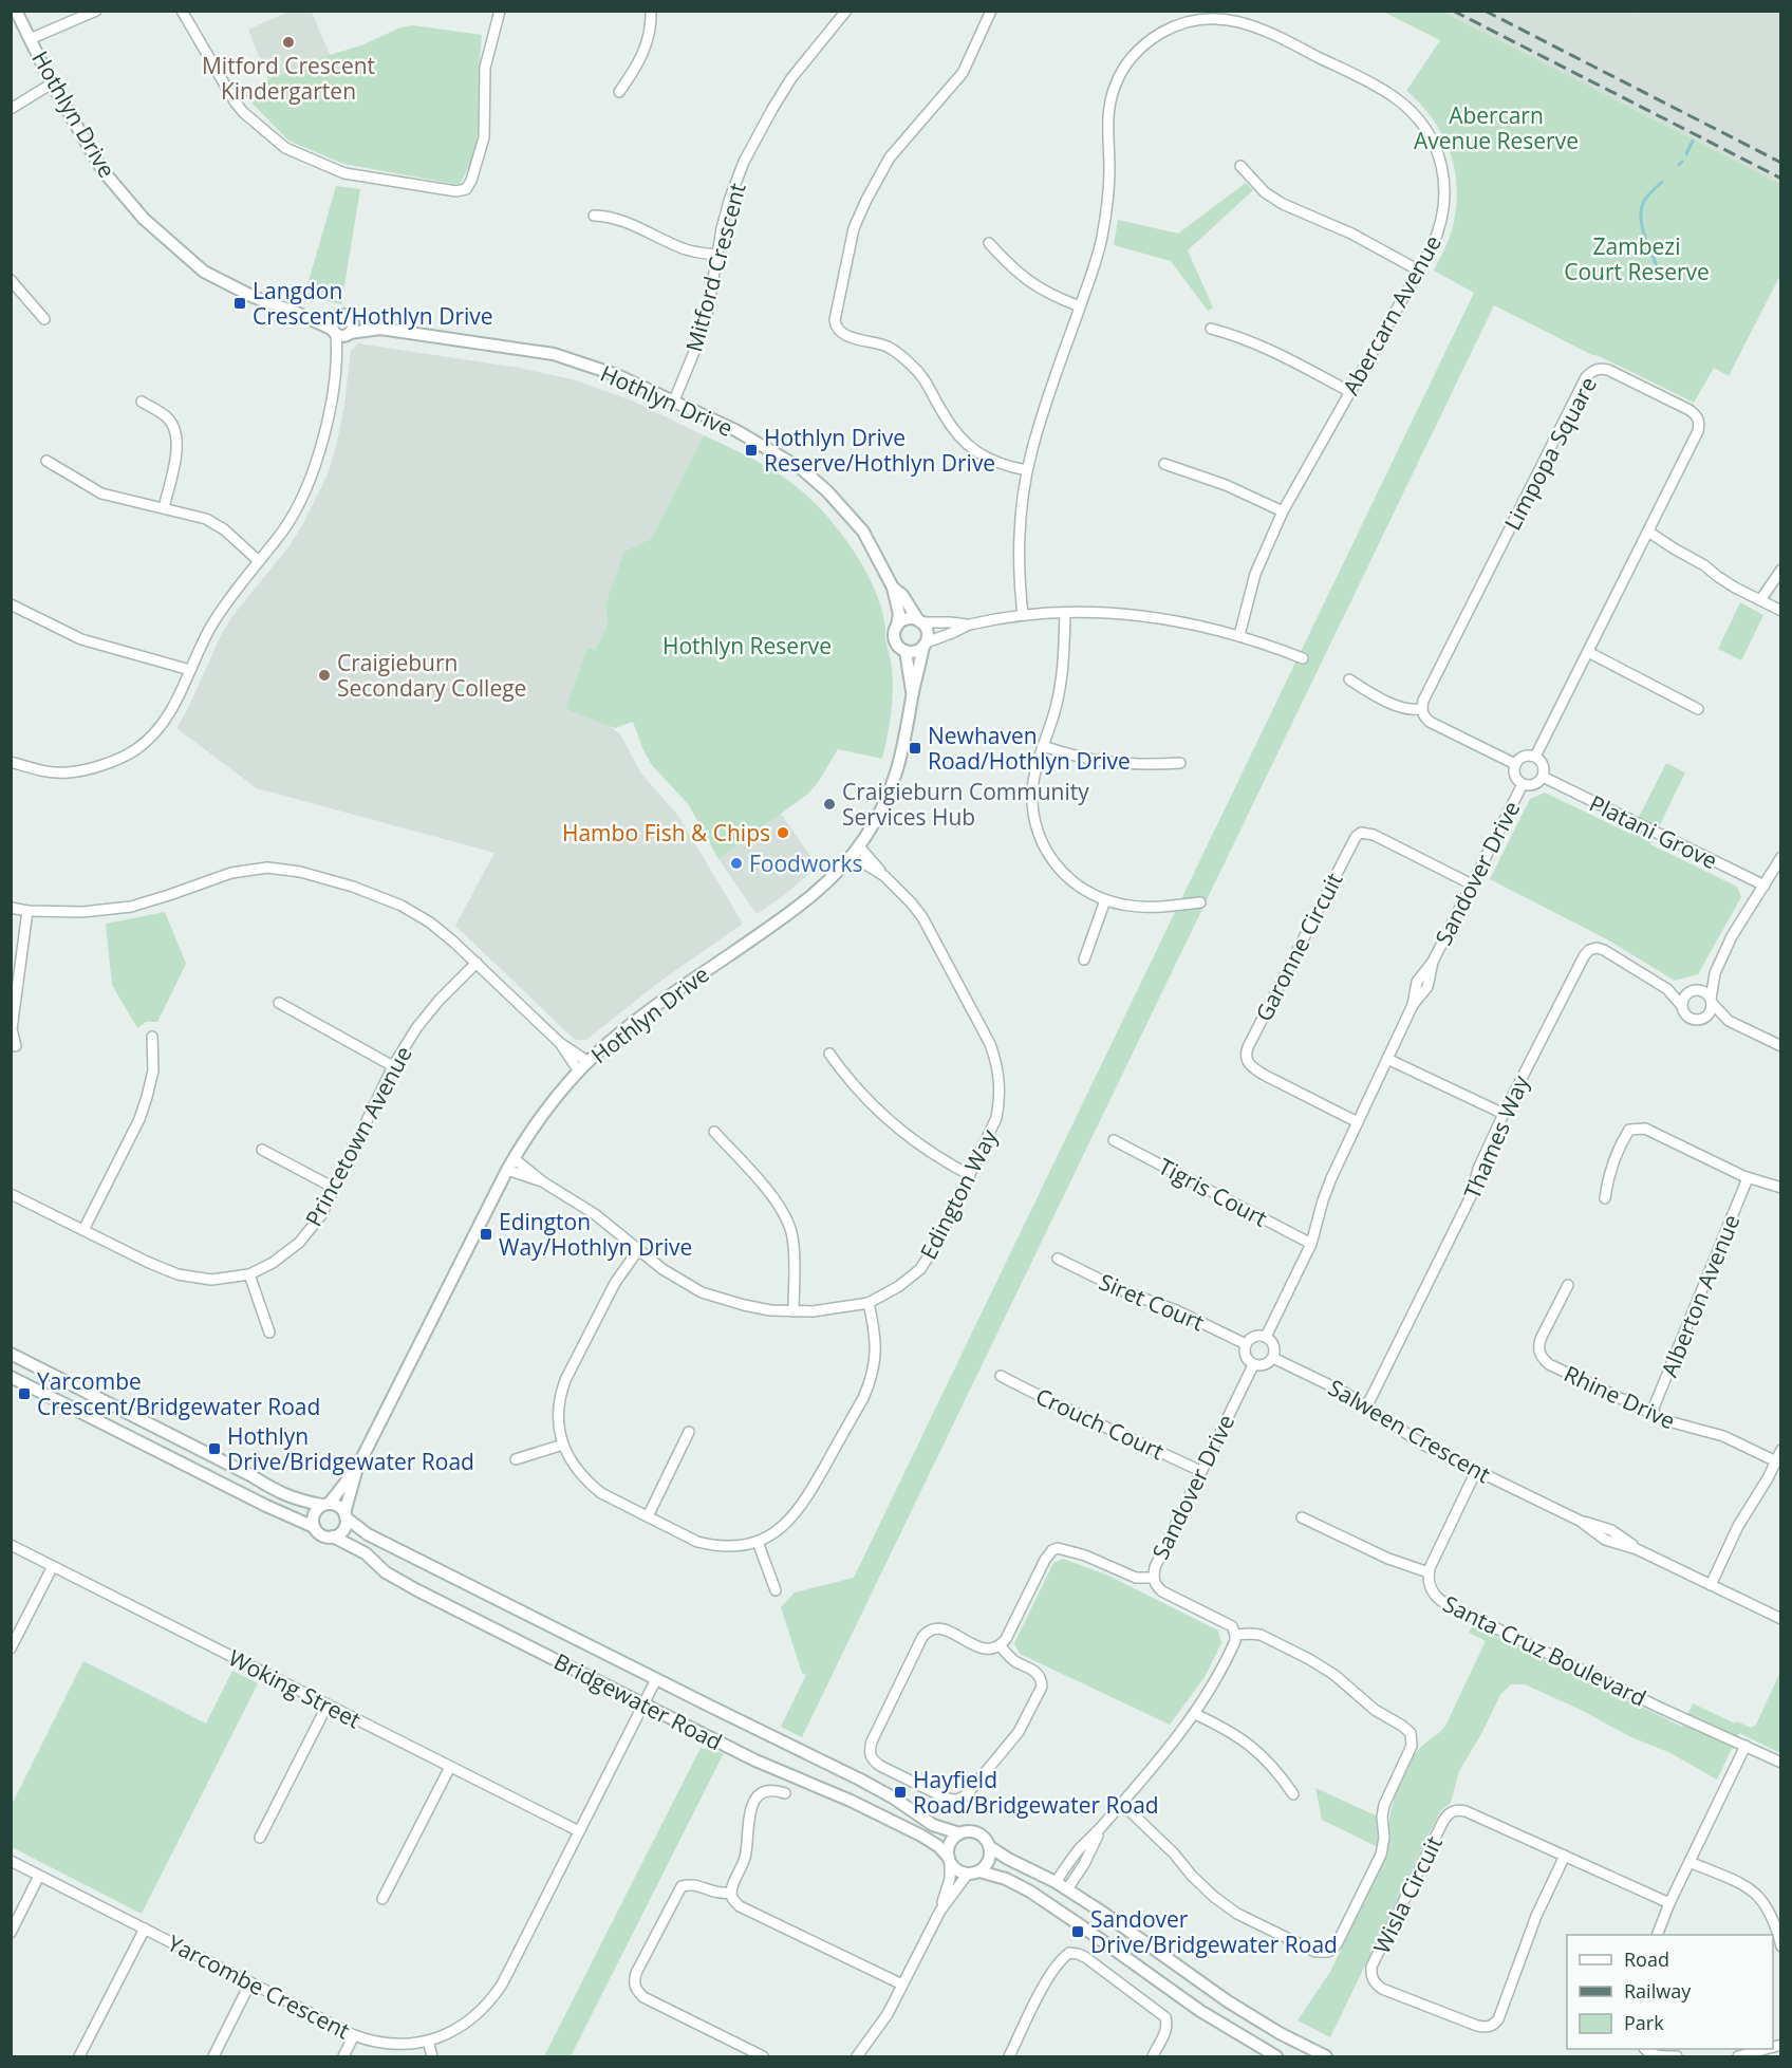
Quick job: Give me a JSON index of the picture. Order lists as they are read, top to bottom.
{
  "streets": {
    "street": [
      "Hothlyn Drive",
      "Mitford Crescent",
      "Abercarn Avenue",
      "Limpopa Square",
      "Platani Grove",
      "Sandover Drive",
      "Garonne Circuit",
      "Princetown Avenue",
      "Thames Way",
      "Tigris Court",
      "Edington Way",
      "Alberton Avenue",
      "Siret Court",
      "Rhine Drive",
      "Crouch Court",
      "Salween Crescent",
      "Santa Cruz Boulevard",
      "Woking Street",
      "Bridgewater Road",
      "Wisla Circuit",
      "Yarcombe Crescent"
    ]
  },
  "crossings": [
    ["Hothlyn Drive", "Mitford Crescent"],
    ["Hothlyn Drive", "Edington Way"],
    ["Hothlyn Drive", "Bridgewater Road"],
    ["Limpopa Square", "Platani Grove"],
    ["Limpopa Square", "Sandover Drive"],
    ["Platani Grove", "Sandover Drive"],
    ["Sandover Drive", "Garonne Circuit"],
    ["Sandover Drive", "Tigris Court"],
    ["Sandover Drive", "Siret Court"],
    ["Sandover Drive", "Crouch Court"],
    ["Sandover Drive", "Salween Crescent"],
    ["Thames Way", "Salween Crescent"],
    ["Alberton Avenue", "Rhine Drive"],
    ["Siret Court", "Salween Crescent"],
    ["Salween Crescent", "Santa Cruz Boulevard"],
    ["Woking Street", "Yarcombe Crescent"],
    ["Bridgewater Road", "Yarcombe Crescent"]
  ],
  "parks": ["Abercarn Avenue Reserve", "Zambezi Court Reserve", "Hothlyn Reserve"],
  "places": {
    "other": [
      "Mitford Crescent Kindergarten",
      "Craigieburn Secondary College",
      "Craigieburn Community Services Hub",
      "Hambo Fish & Chips",
      "Foodworks"
    ],
    "transit": [
      "Langdon Crescent/Hothlyn Drive",
      "Hothlyn Drive Reserve/Hothlyn Drive",
      "Newhaven Road/Hothlyn Drive",
      "Edington Way/Hothlyn Drive",
      "Yarcombe Crescent/Bridgewater Road",
      "Hothlyn Drive/Bridgewater Road",
      "Hayfield Road/Bridgewater Road",
      "Sandover Drive/Bridgewater Road"
    ]
  },
  "legend": ["Road", "Railway", "Park"]
}
